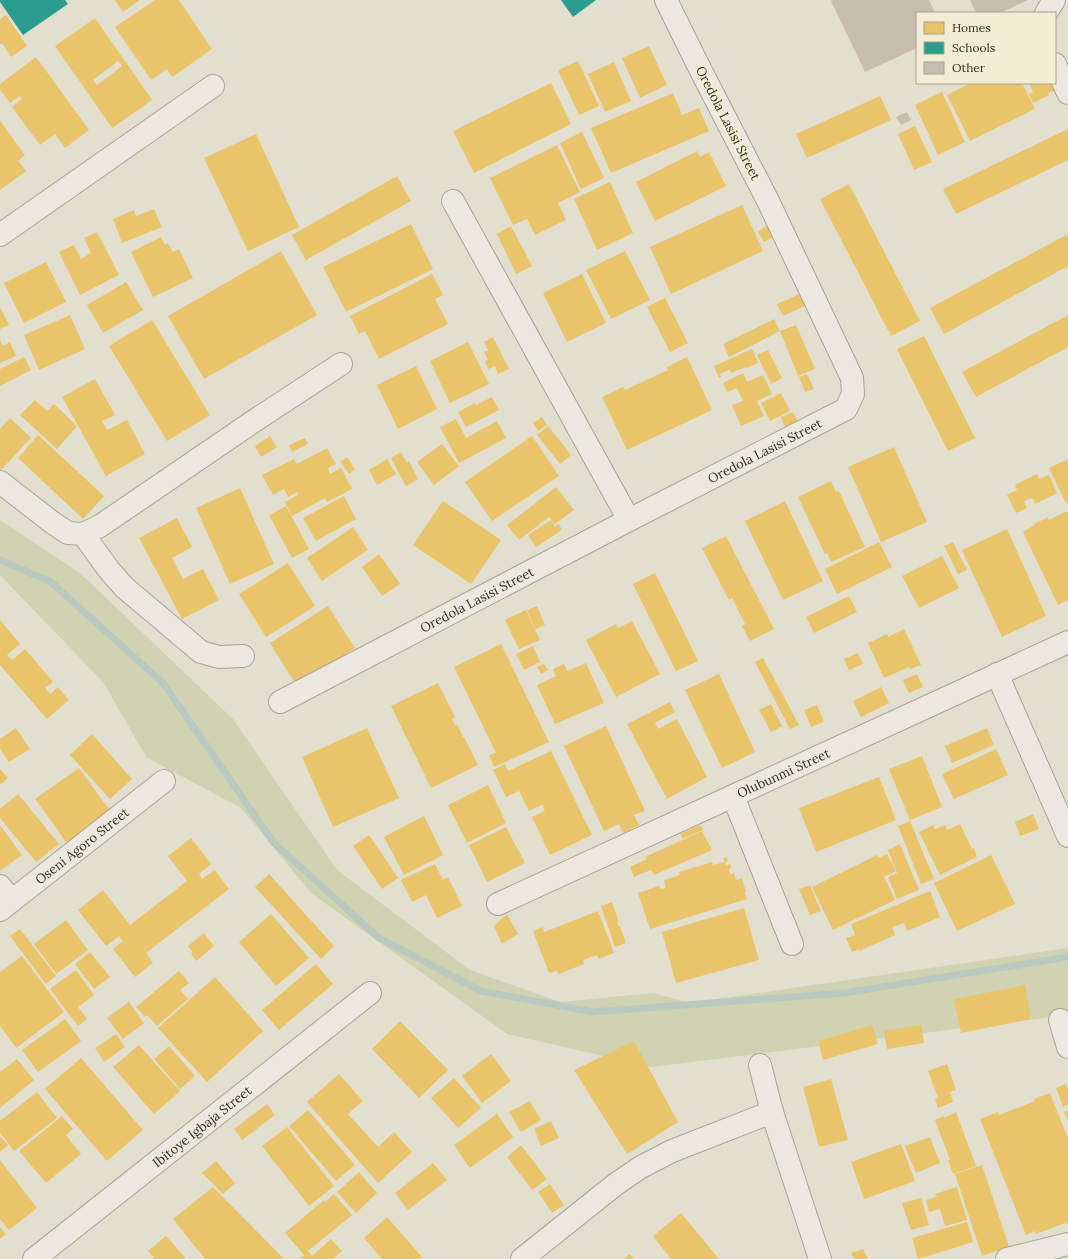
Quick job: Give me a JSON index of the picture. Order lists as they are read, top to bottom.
{
  "streets": {
    "street": [
      "Oredola Lasisi Street",
      "Olubunmi Street",
      "Oseni Agoro Street",
      "Ibitoye Igbaja Street"
    ]
  },
  "legend": ["Homes", "Schools", "Other"]
}
